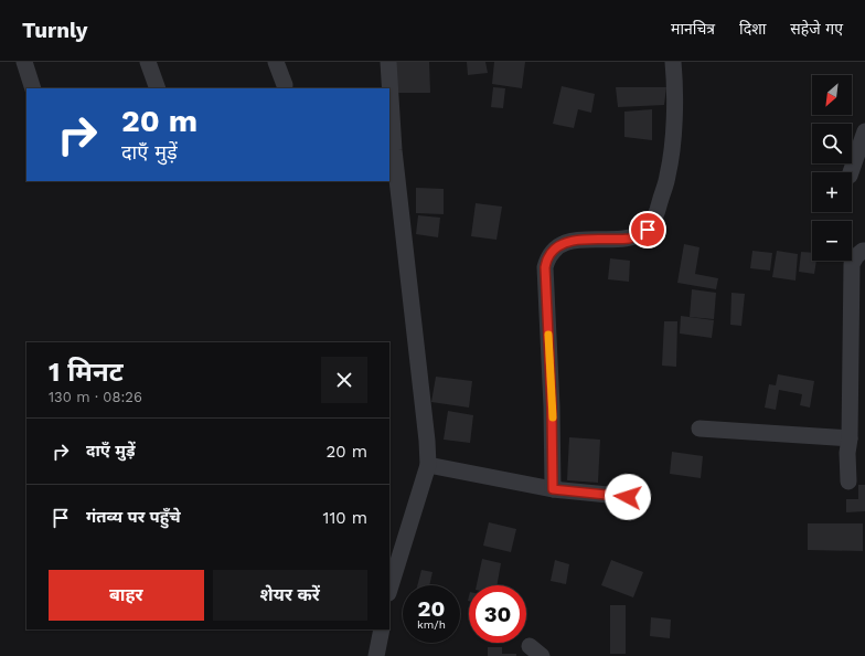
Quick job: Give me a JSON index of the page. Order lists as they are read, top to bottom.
{
  "north": "bottom left",
  "page": {
    "header": "Turnly",
    "nav": ["मानचित्र", "दिशा", "सहेजे गए"],
    "map_buttons": ["+", "−"],
    "turn": ["20 m", "दाएँ मुड़ें"],
    "heading": ["1 मिनट", "130 m · 08:26"],
    "list": [
      {
        "name": "दाएँ मुड़ें",
        "value": "20 m"
      },
      {
        "name": "गंतव्य पर पहुँचे",
        "value": "110 m"
      }
    ],
    "buttons": ["बाहर", "शेयर करें"],
    "speed": "20 km/h",
    "limit": "30"
  }
}
